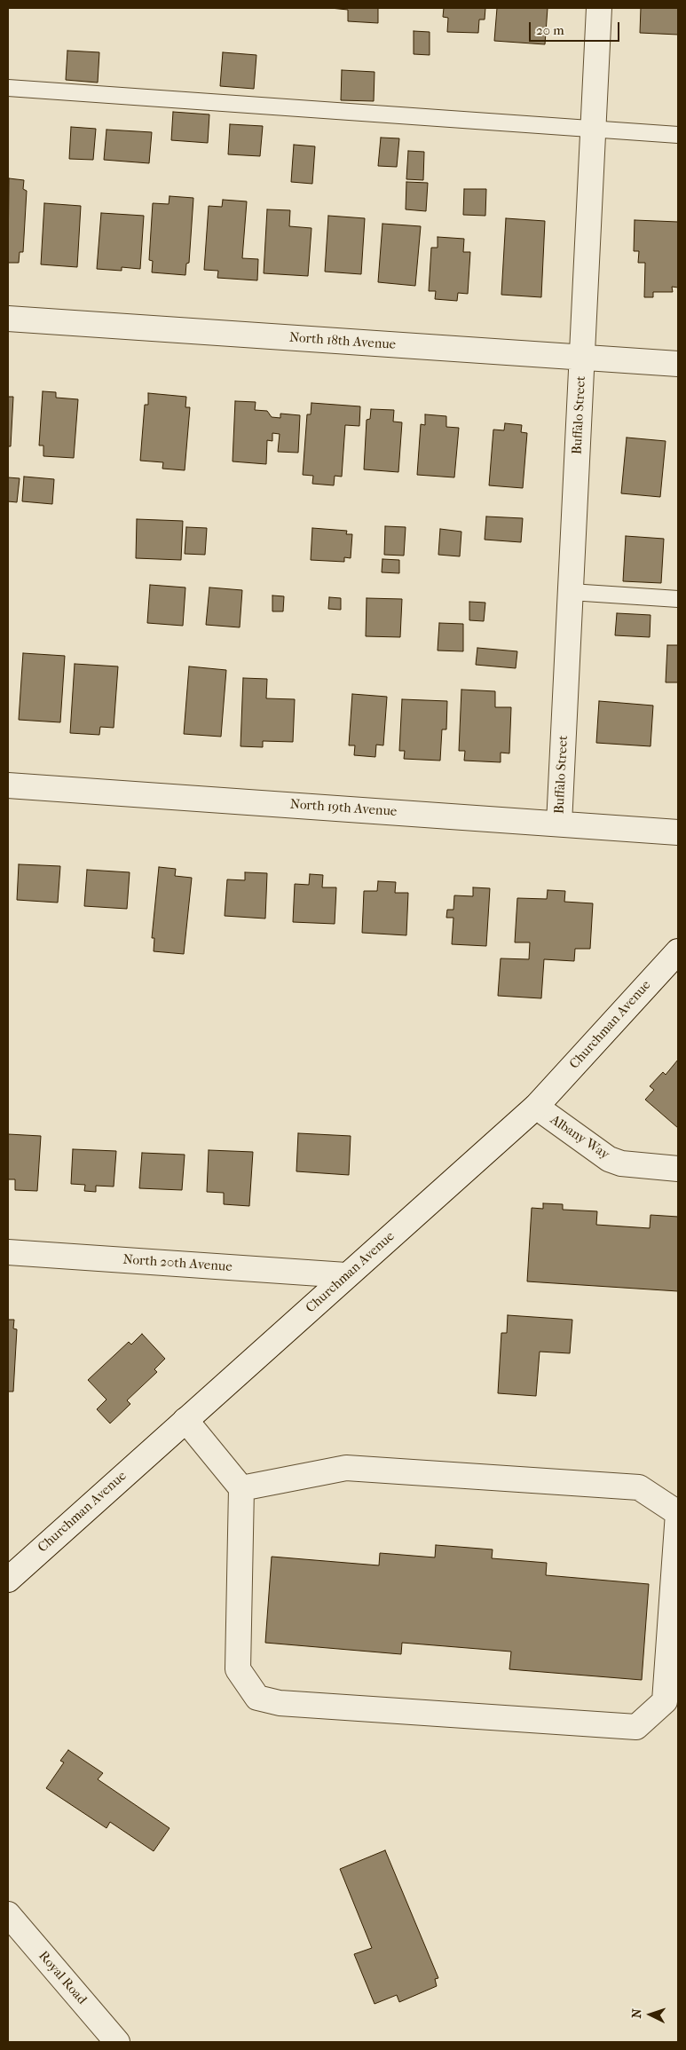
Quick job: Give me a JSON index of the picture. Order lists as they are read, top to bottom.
{
  "streets": {
    "street": [
      "North 18th Avenue",
      "Buffalo Street",
      "North 19th Avenue",
      "Churchman Avenue",
      "Albany Way",
      "North 20th Avenue",
      "Royal Road"
    ]
  },
  "crossings": [
    ["North 18th Avenue", "Buffalo Street"],
    ["Buffalo Street", "North 19th Avenue"],
    ["Churchman Avenue", "Albany Way"],
    ["Churchman Avenue", "North 20th Avenue"]
  ],
  "scale_bar": "20 m",
  "north": "left"
}
